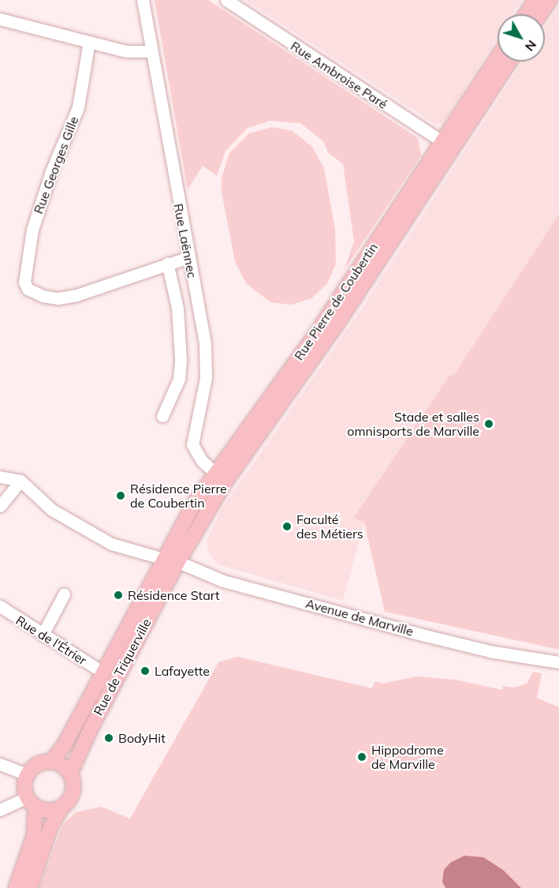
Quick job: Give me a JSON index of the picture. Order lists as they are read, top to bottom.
{
  "streets": {
    "main road": ["Rue Pierre de Coubertin", "Rue de Triquerville"],
    "street": [
      "Rue Ambroise Paré",
      "Rue Georges Gille",
      "Rue Laënnec",
      "Avenue de Marville",
      "Rue de l'Étrier"
    ]
  },
  "crossings": [
    ["Rue Ambroise Paré", "Rue Pierre de Coubertin"],
    ["Rue Georges Gille", "Rue Laënnec"],
    ["Rue Laënnec", "Rue Pierre de Coubertin"],
    ["Rue Pierre de Coubertin", "Avenue de Marville"],
    ["Rue Pierre de Coubertin", "Rue de Triquerville"],
    ["Avenue de Marville", "Rue de Triquerville"],
    ["Rue de l'Étrier", "Rue de Triquerville"]
  ],
  "places": [
    "Stade et salles omnisports de Marville",
    "Résidence Pierre de Coubertin",
    "Faculté des Métiers",
    "Résidence Start",
    "Lafayette",
    "BodyHit",
    "Hippodrome de Marville"
  ],
  "north": "bottom right"
}
